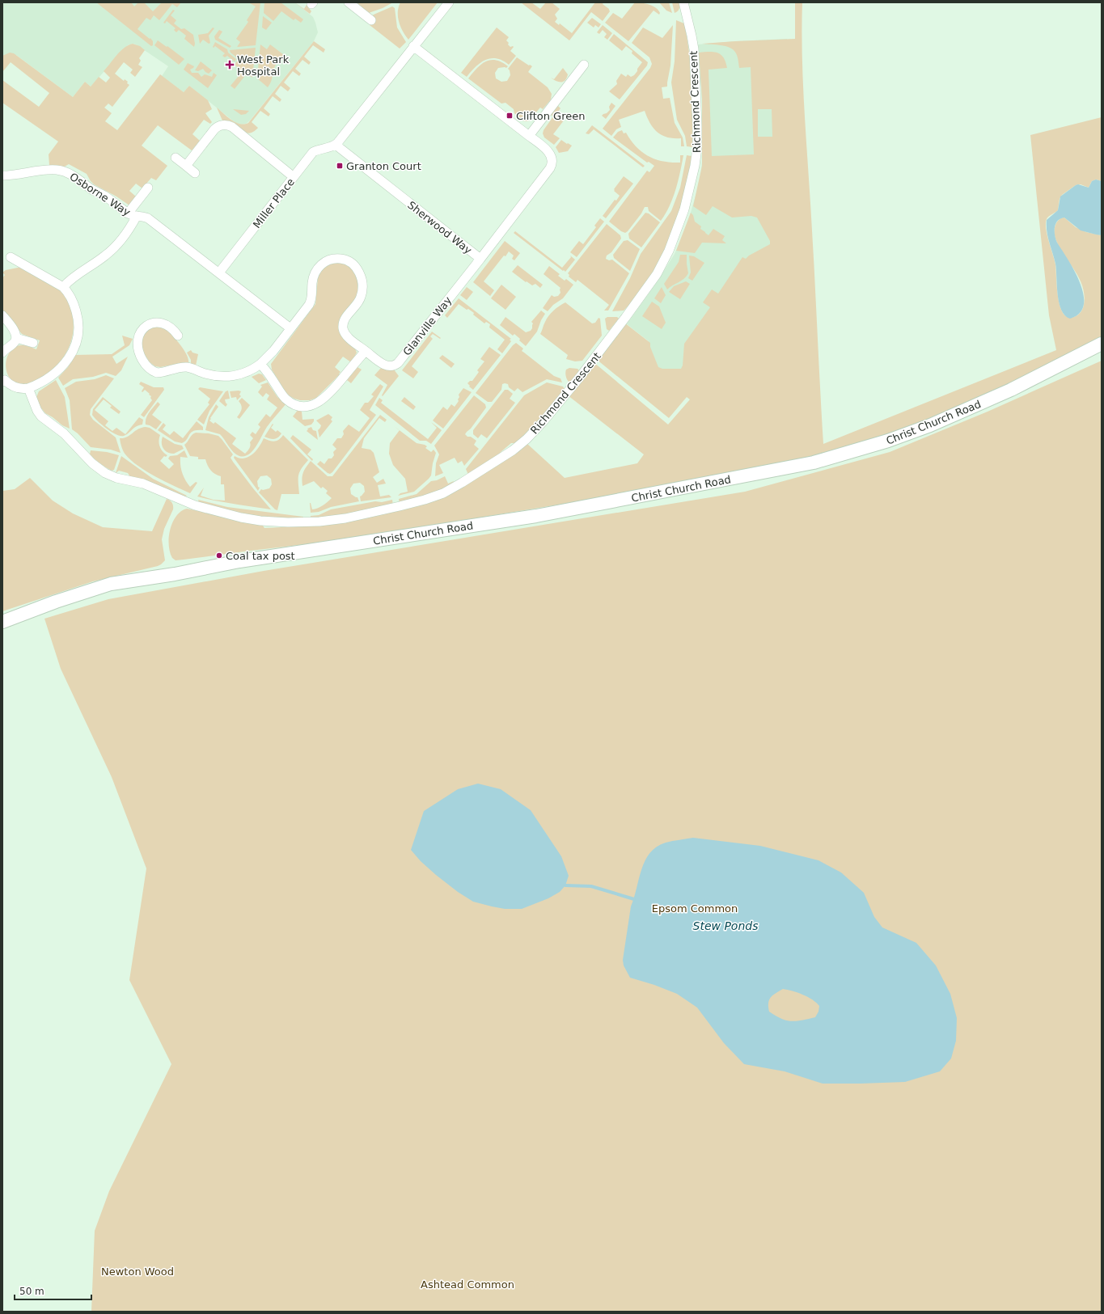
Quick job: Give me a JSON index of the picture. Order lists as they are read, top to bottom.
{
  "streets": {
    "main road": ["Christ Church Road"],
    "street": [
      "Richmond Crescent",
      "Osborne Way",
      "Miller Place",
      "Sherwood Way",
      "Glanville Way"
    ]
  },
  "crossings": [
    ["Osborne Way", "Miller Place"],
    ["Miller Place", "Sherwood Way"],
    ["Sherwood Way", "Glanville Way"]
  ],
  "water": ["Stew Ponds"],
  "parks": ["Epsom Common", "Newton Wood", "Ashtead Common"],
  "places": {
    "health": ["West Park Hospital"],
    "transit": ["Clifton Green", "Granton Court"],
    "other": ["Coal tax post"]
  },
  "scale_bar": "50 m"
}
